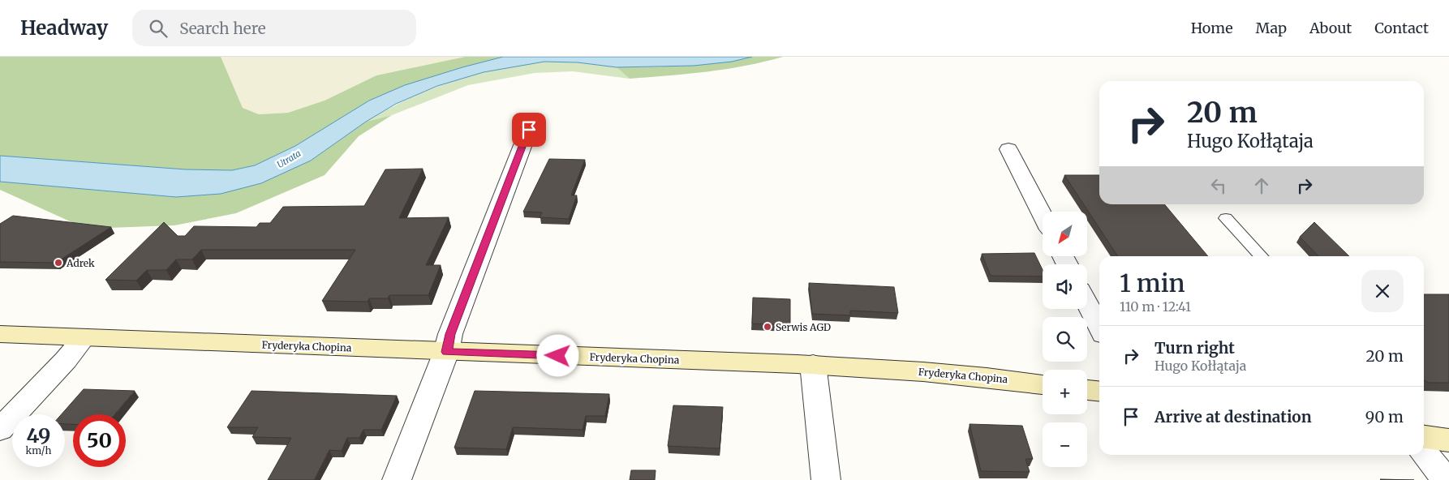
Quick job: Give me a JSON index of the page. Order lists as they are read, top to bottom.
{
  "streets": {
    "main road": ["Fryderyka Chopina"]
  },
  "water": ["Utrata"],
  "places": ["Adrek", "Serwis AGD"],
  "north": "bottom left",
  "page": {
    "header": "Headway",
    "search": "Search here",
    "nav": [
      "Home",
      "Map",
      "About",
      "Contact"
    ],
    "turn": ["20 m", "Hugo Kołłątaja"],
    "map_buttons": ["+", "−"],
    "heading": ["1 min", "110 m · 12:41"],
    "list": [
      {
        "name": "Turn right",
        "note": "Hugo Kołłątaja",
        "value": "20 m"
      },
      {
        "name": "Arrive at destination",
        "value": "90 m"
      }
    ],
    "speed": "49 km/h",
    "limit": "50"
  }
}
